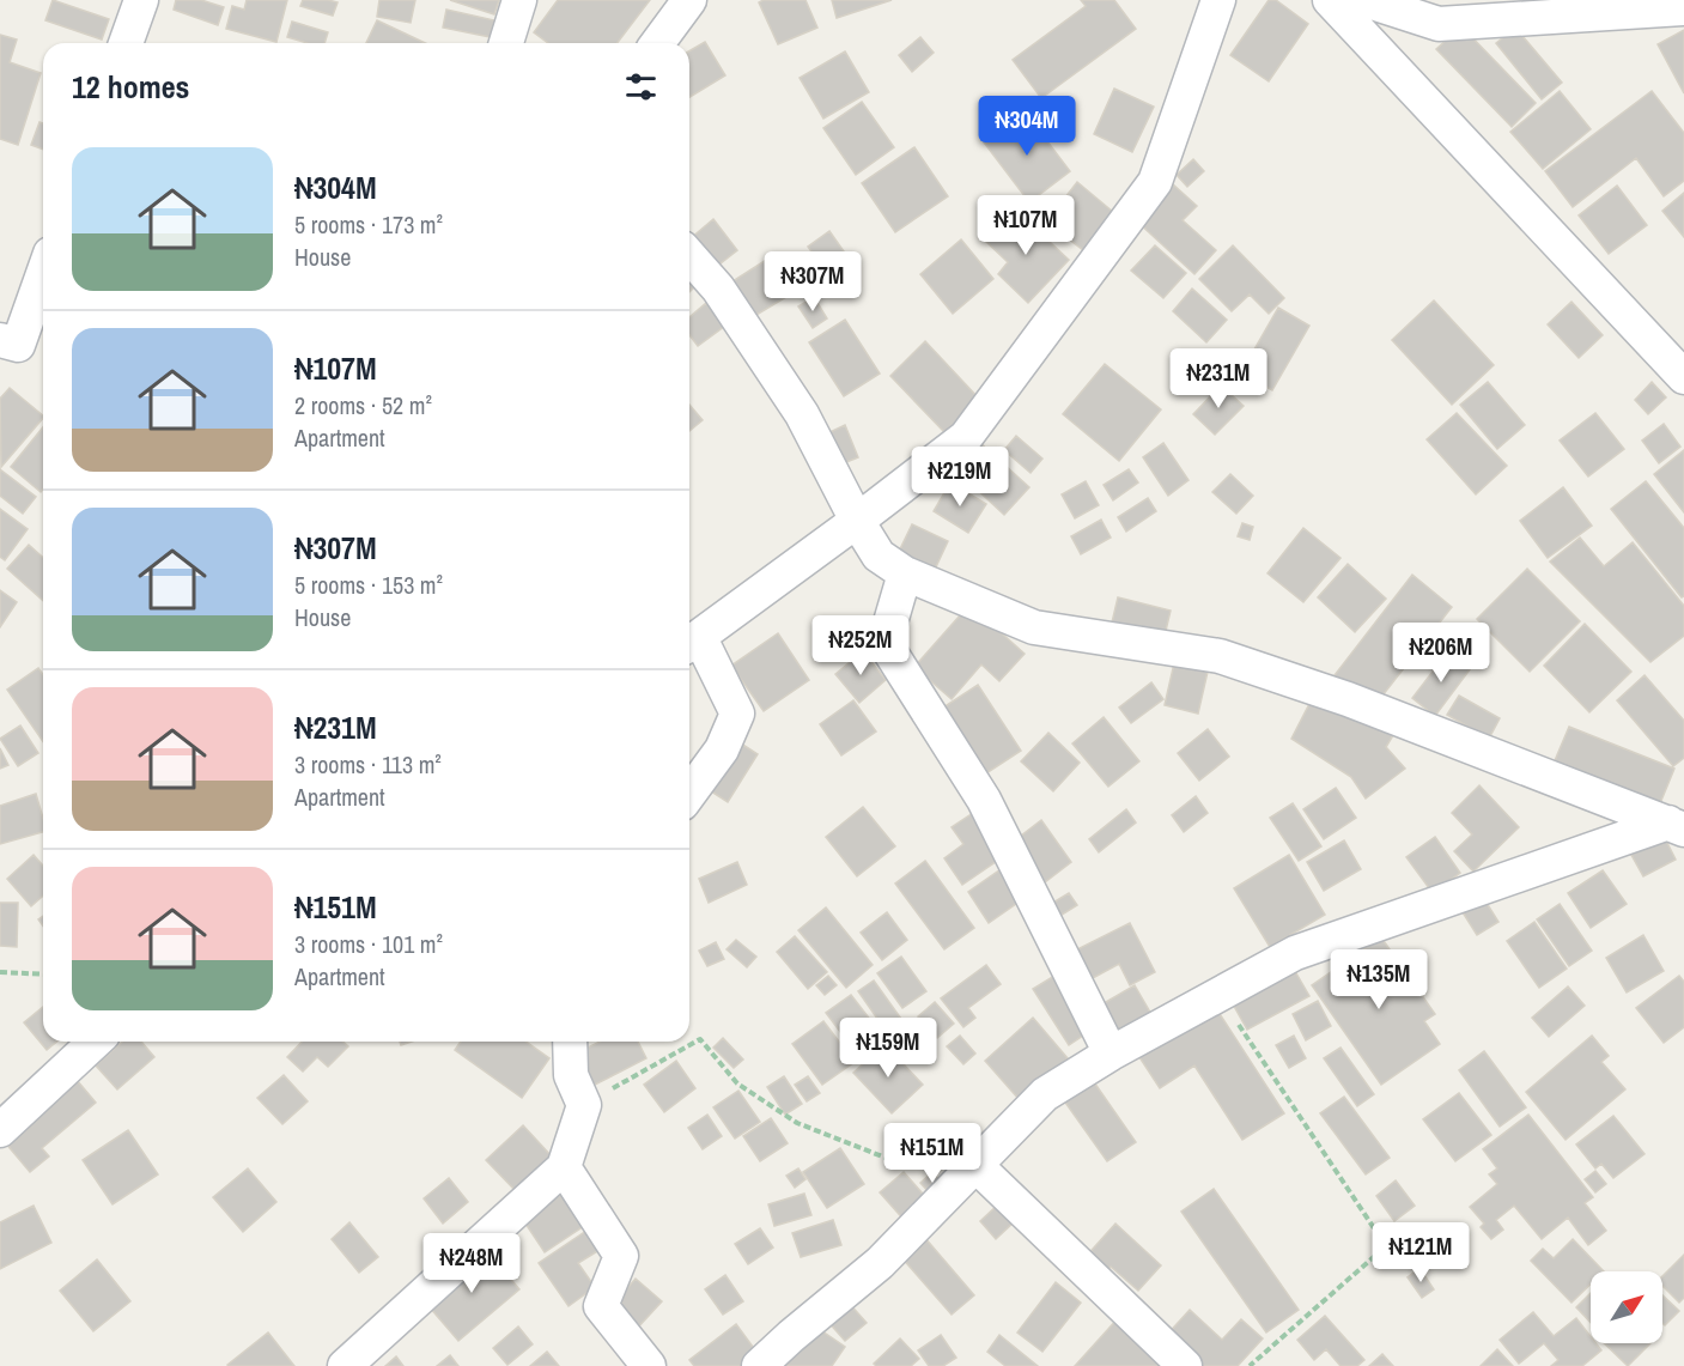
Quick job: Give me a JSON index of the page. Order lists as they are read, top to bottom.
{
  "north": "top right",
  "page": {
    "heading": "12 homes",
    "price": [
      "₦304M",
      "₦107M",
      "₦307M",
      "₦231M",
      "₦219M",
      "₦252M",
      "₦206M",
      "₦135M",
      "₦159M",
      "₦151M",
      "₦121M",
      "₦248M"
    ],
    "list": [
      {
        "name": "₦304M",
        "note": "5 rooms · 173 m² · House"
      },
      {
        "name": "₦107M",
        "note": "2 rooms · 52 m² · Apartment"
      },
      {
        "name": "₦307M",
        "note": "5 rooms · 153 m² · House"
      },
      {
        "name": "₦231M",
        "note": "3 rooms · 113 m² · Apartment"
      },
      {
        "name": "₦151M",
        "note": "3 rooms · 101 m² · Apartment"
      }
    ]
  }
}
